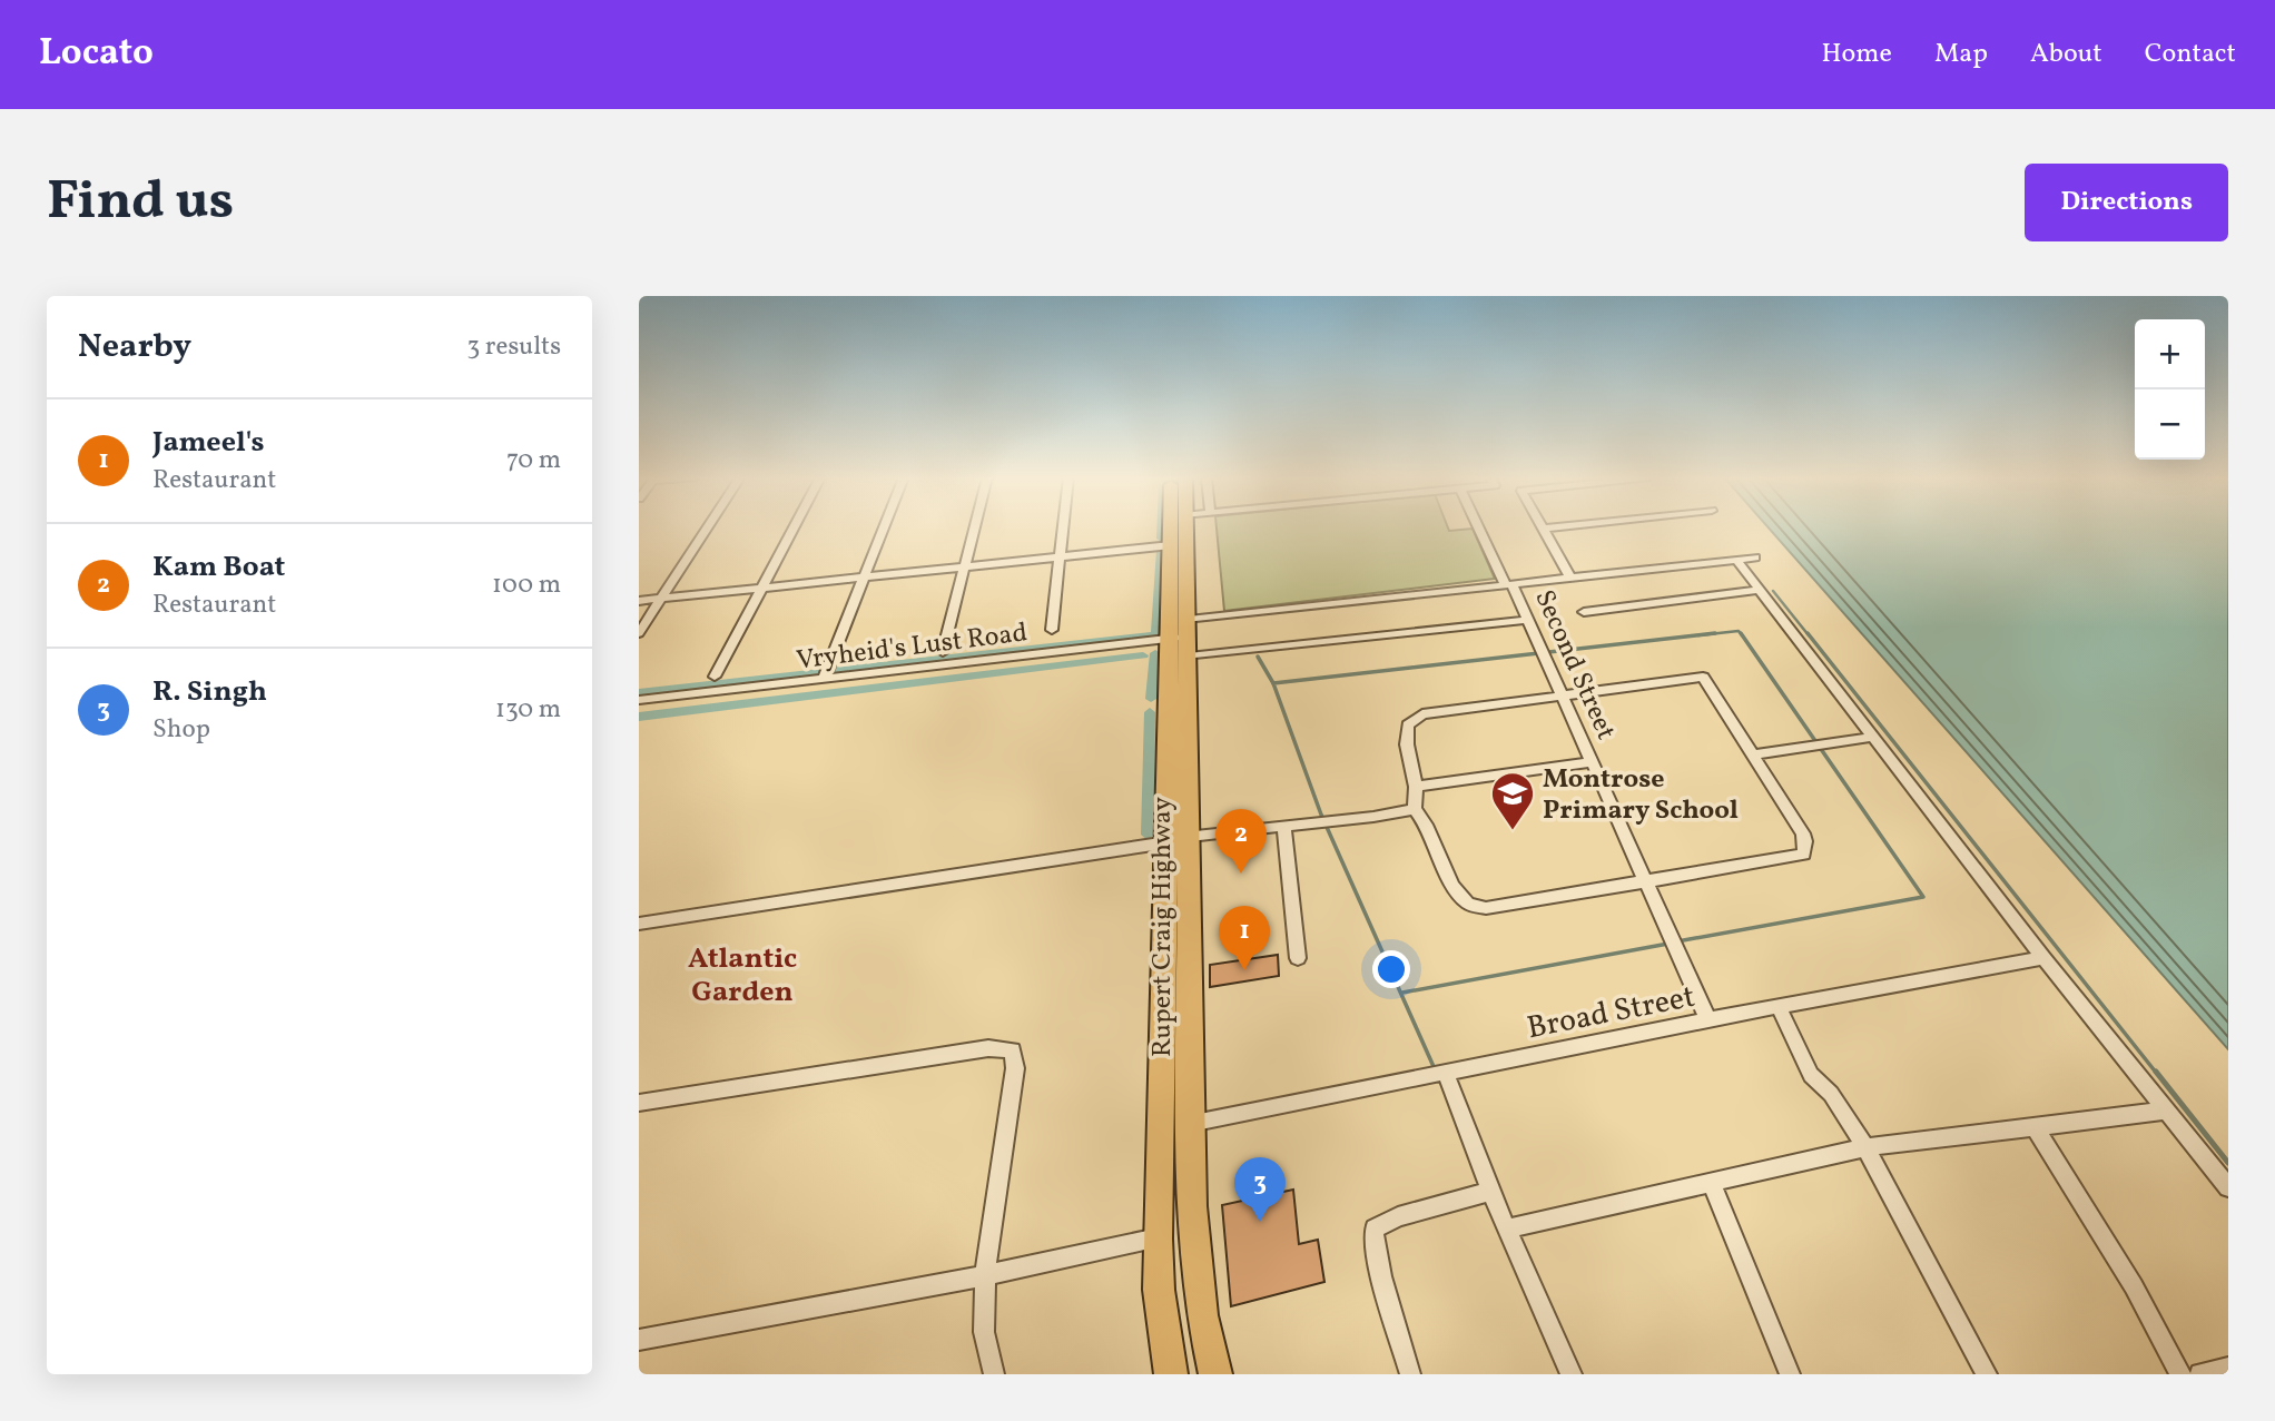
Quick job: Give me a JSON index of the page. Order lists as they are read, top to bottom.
{
  "streets": {
    "main road": ["Rupert Craig Highway"],
    "street": ["Vryheid's Lust Road", "Second Street", "Broad Street"]
  },
  "crossings": [
    ["Vryheid's Lust Road", "Rupert Craig Highway"],
    ["Second Street", "Broad Street"],
    ["Rupert Craig Highway", "Broad Street"]
  ],
  "districts": ["Atlantic Garden"],
  "places": {
    "school or university": ["Montrose Primary School"]
  },
  "page": {
    "header": "Locato",
    "nav": [
      "Home",
      "Map",
      "About",
      "Contact"
    ],
    "buttons": "Directions",
    "title": "Find us",
    "heading": ["Nearby", "3 results"],
    "map_buttons": ["+", "−"],
    "list": [
      {
        "mark": "1",
        "name": "Jameel's",
        "note": "Restaurant",
        "value": "70 m"
      },
      {
        "mark": "2",
        "name": "Kam Boat",
        "note": "Restaurant",
        "value": "100 m"
      },
      {
        "mark": "3",
        "name": "R. Singh",
        "note": "Shop",
        "value": "130 m"
      }
    ],
    "pins": ["2", "1", "3"]
  }
}
